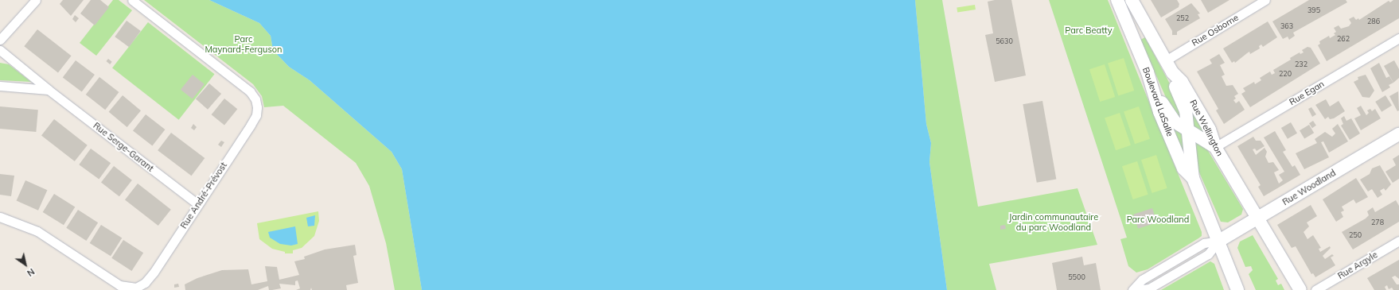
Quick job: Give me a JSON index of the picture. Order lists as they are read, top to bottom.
{
  "streets": {
    "main road": ["Boulevard LaSalle", "Rue Wellington", "Rue Woodland"],
    "street": [
      "Rue Osborne",
      "Rue Egan",
      "Rue Serge-Garant",
      "Rue André-Prévost",
      "Rue Argyle"
    ]
  },
  "crossings": [
    ["Rue Osborne", "Rue Wellington"],
    ["Rue Egan", "Rue Wellington"],
    ["Boulevard LaSalle", "Rue Woodland"],
    ["Rue Wellington", "Rue Woodland"],
    ["Rue Serge-Garant", "Rue André-Prévost"]
  ],
  "parks": [
    "Parc Beatty",
    "Parc Maynard-Ferguson",
    "Jardin communautaire du parc Woodland",
    "Parc Woodland"
  ],
  "house_numbers": [
    "395",
    "252",
    "286",
    "363",
    "262",
    "5630",
    "232",
    "220",
    "278",
    "250",
    "5500"
  ],
  "north": "bottom right"
}
